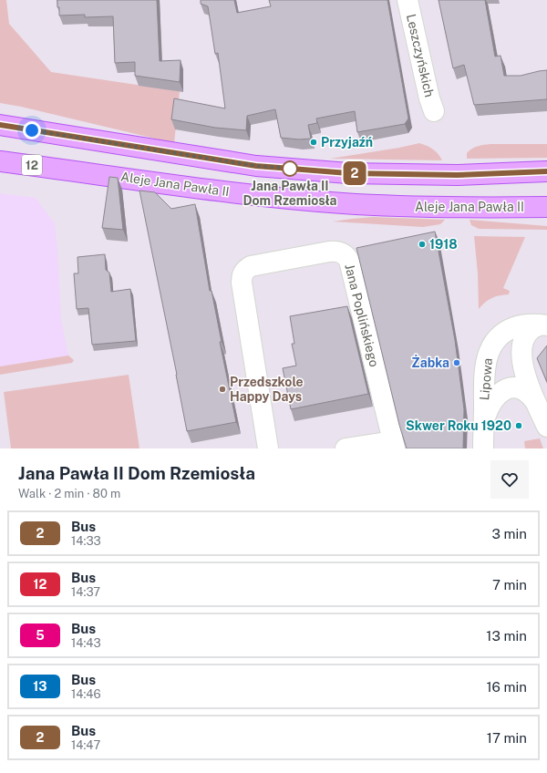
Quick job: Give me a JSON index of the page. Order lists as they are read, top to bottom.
{
  "streets": {
    "main road": ["12", "Aleje Jana Pawła II"],
    "street": ["Leszczyńskich", "Jana Poplińskiego", "Lipowa"]
  },
  "places": [
    "Przyjaźń",
    "Jana Pawła II Dom Rzemiosła",
    "1918",
    "Żabka",
    "Przedszkole Happy Days",
    "Skwer Roku 1920"
  ],
  "lines": ["bus line 2"],
  "page": {
    "on_map": "2",
    "heading": ["Jana Pawła II Dom Rzemiosła", "Walk · 2 min · 80 m"],
    "list": [
      {
        "mark": "2",
        "name": "Bus",
        "note": "14:33",
        "value": "3 min"
      },
      {
        "mark": "12",
        "name": "Bus",
        "note": "14:37",
        "value": "7 min"
      },
      {
        "mark": "5",
        "name": "Bus",
        "note": "14:43",
        "value": "13 min"
      },
      {
        "mark": "13",
        "name": "Bus",
        "note": "14:46",
        "value": "16 min"
      },
      {
        "mark": "2",
        "name": "Bus",
        "note": "14:47",
        "value": "17 min"
      }
    ]
  }
}
